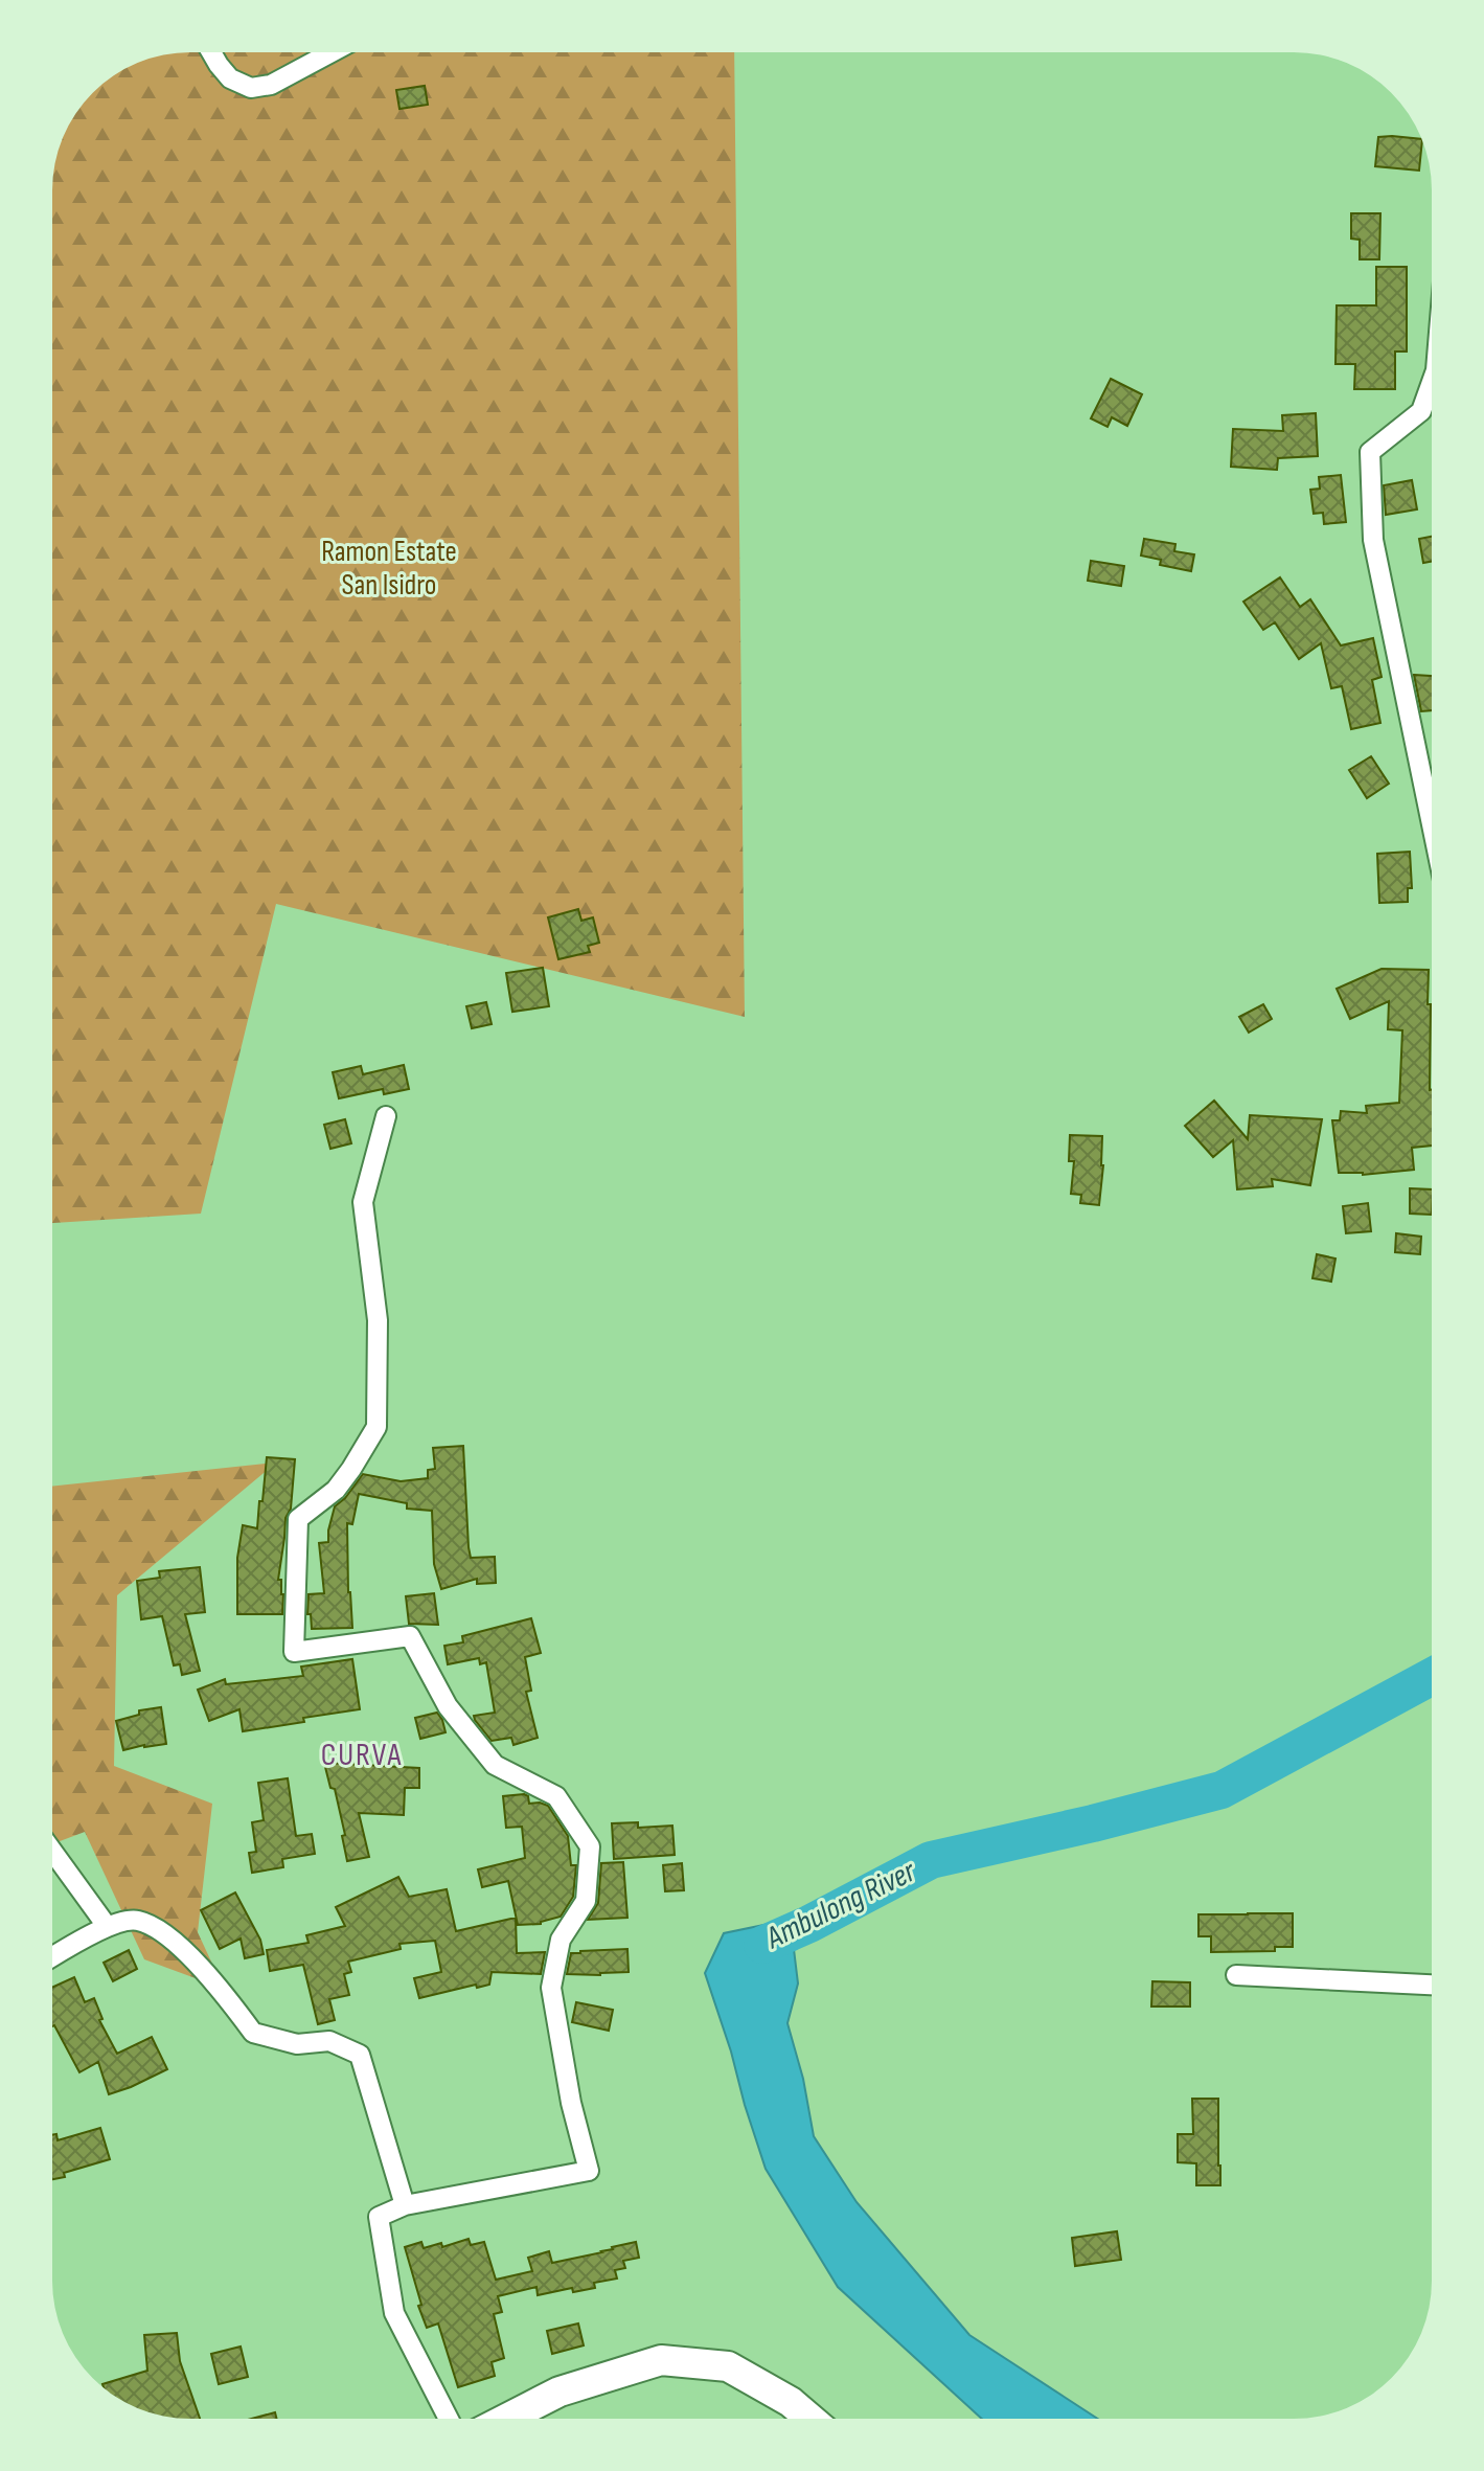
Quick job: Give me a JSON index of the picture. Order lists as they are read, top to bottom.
{
  "districts": ["CURVA"],
  "water": ["Ambulong River"],
  "parks": ["Ramon Estate San Isidro"]
}
